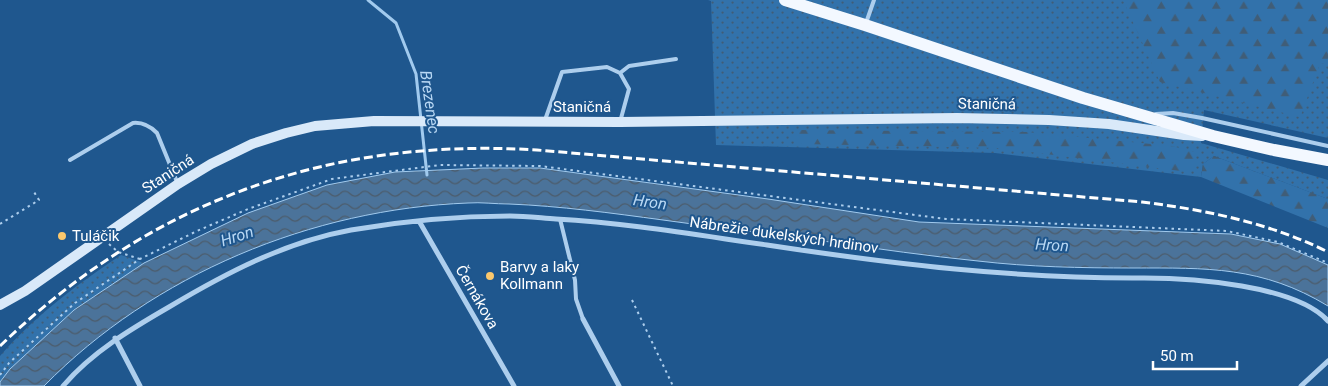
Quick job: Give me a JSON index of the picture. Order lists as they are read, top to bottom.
{
  "streets": {
    "street": ["Staničná", "Nábrežie dukelských hrdinov", "Černákova"]
  },
  "crossings": [
    ["Nábrežie dukelských hrdinov", "Černákova"]
  ],
  "water": ["Brezenec", "Hron"],
  "places": ["Tuláčik", "Barvy a laky Kollmann"],
  "scale_bar": "50 m"
}
